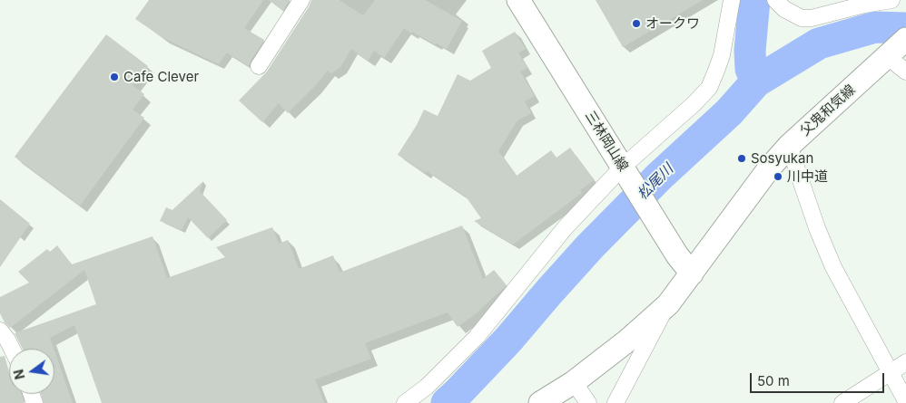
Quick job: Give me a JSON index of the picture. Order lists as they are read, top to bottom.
{
  "streets": {
    "main road": ["父鬼和気線", "三林岡山線"]
  },
  "crossings": [
    ["父鬼和気線", "三林岡山線"]
  ],
  "water": ["松尾川"],
  "places": [
    "オークワ",
    "Cafe Clever",
    "Sosyukan",
    "川中道"
  ],
  "scale_bar": "50 m",
  "north": "left"
}
